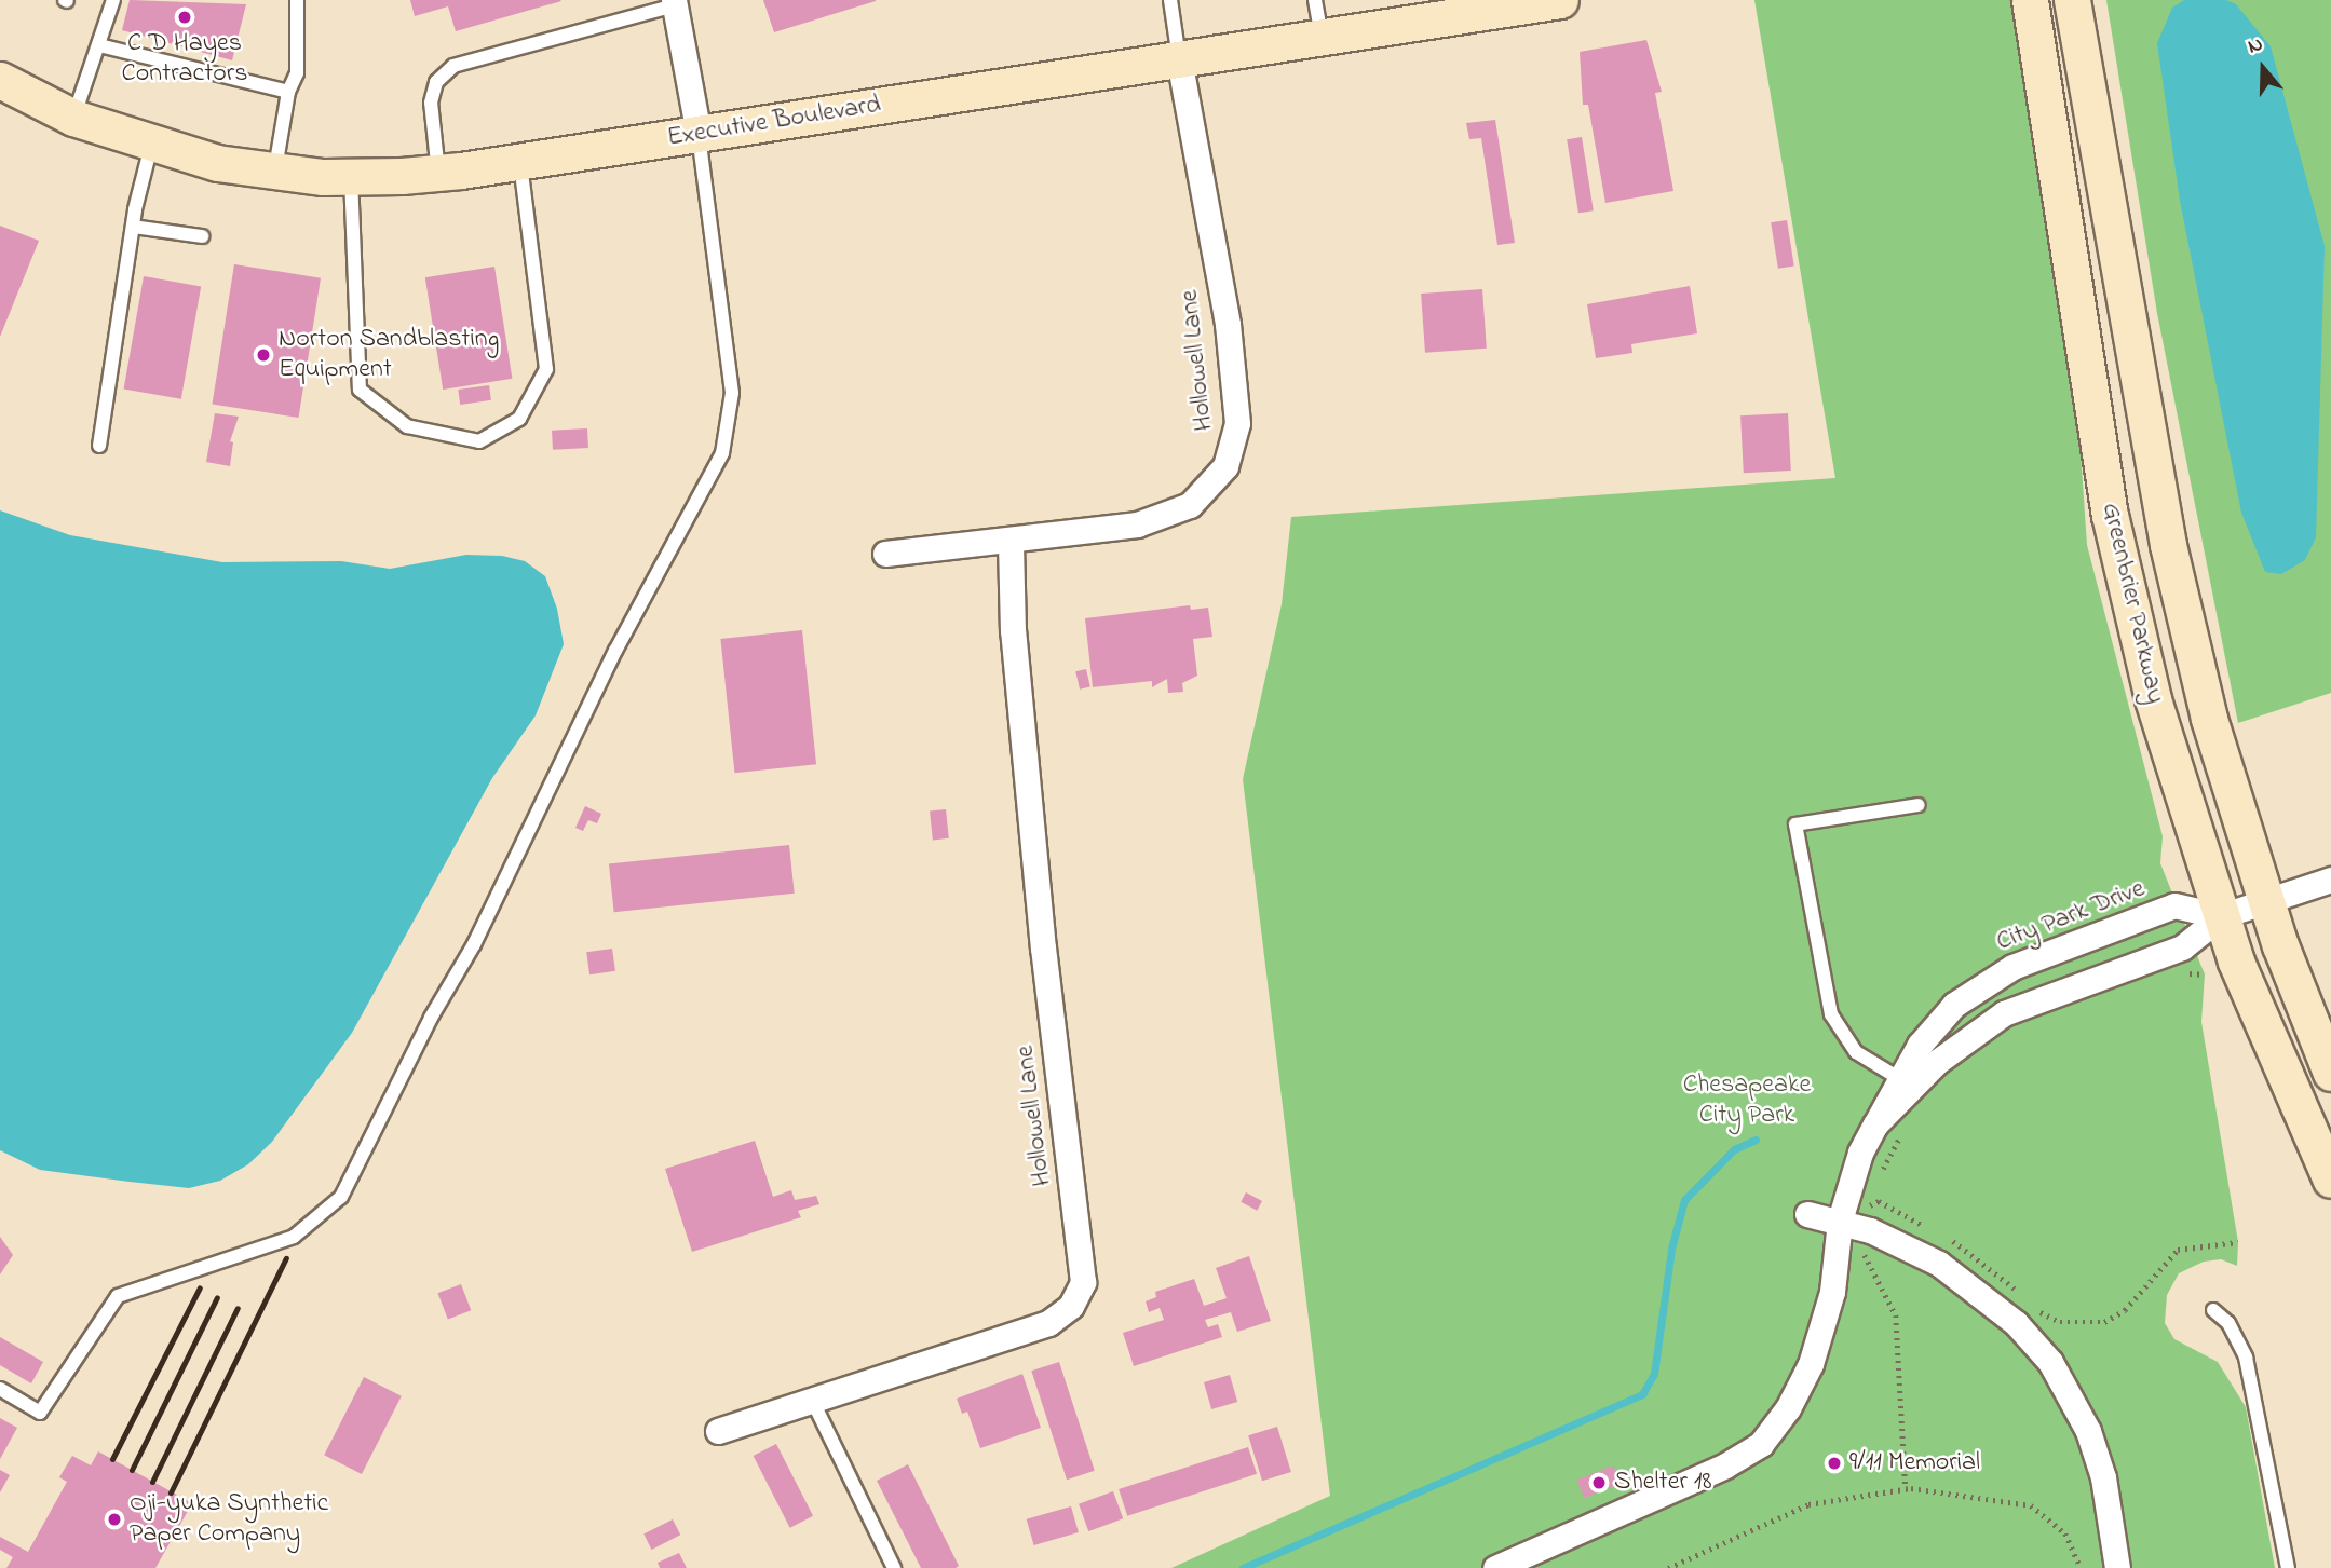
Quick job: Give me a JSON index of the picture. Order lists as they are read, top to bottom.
{
  "streets": {
    "main road": ["Executive Boulevard", "Greenbrier Parkway"],
    "street": ["Hollowell Lane", "City Park Drive"]
  },
  "crossings": [
    ["Executive Boulevard", "Hollowell Lane"],
    ["Greenbrier Parkway", "City Park Drive"]
  ],
  "parks": ["Chesapeake City Park"],
  "places": [
    "C D Hayes Contractors",
    "Norton Sandblasting Equipment",
    "9/11 Memorial",
    "Shelter 18",
    "Oji-yuka Synthetic Paper Company"
  ],
  "north": "top"
}
